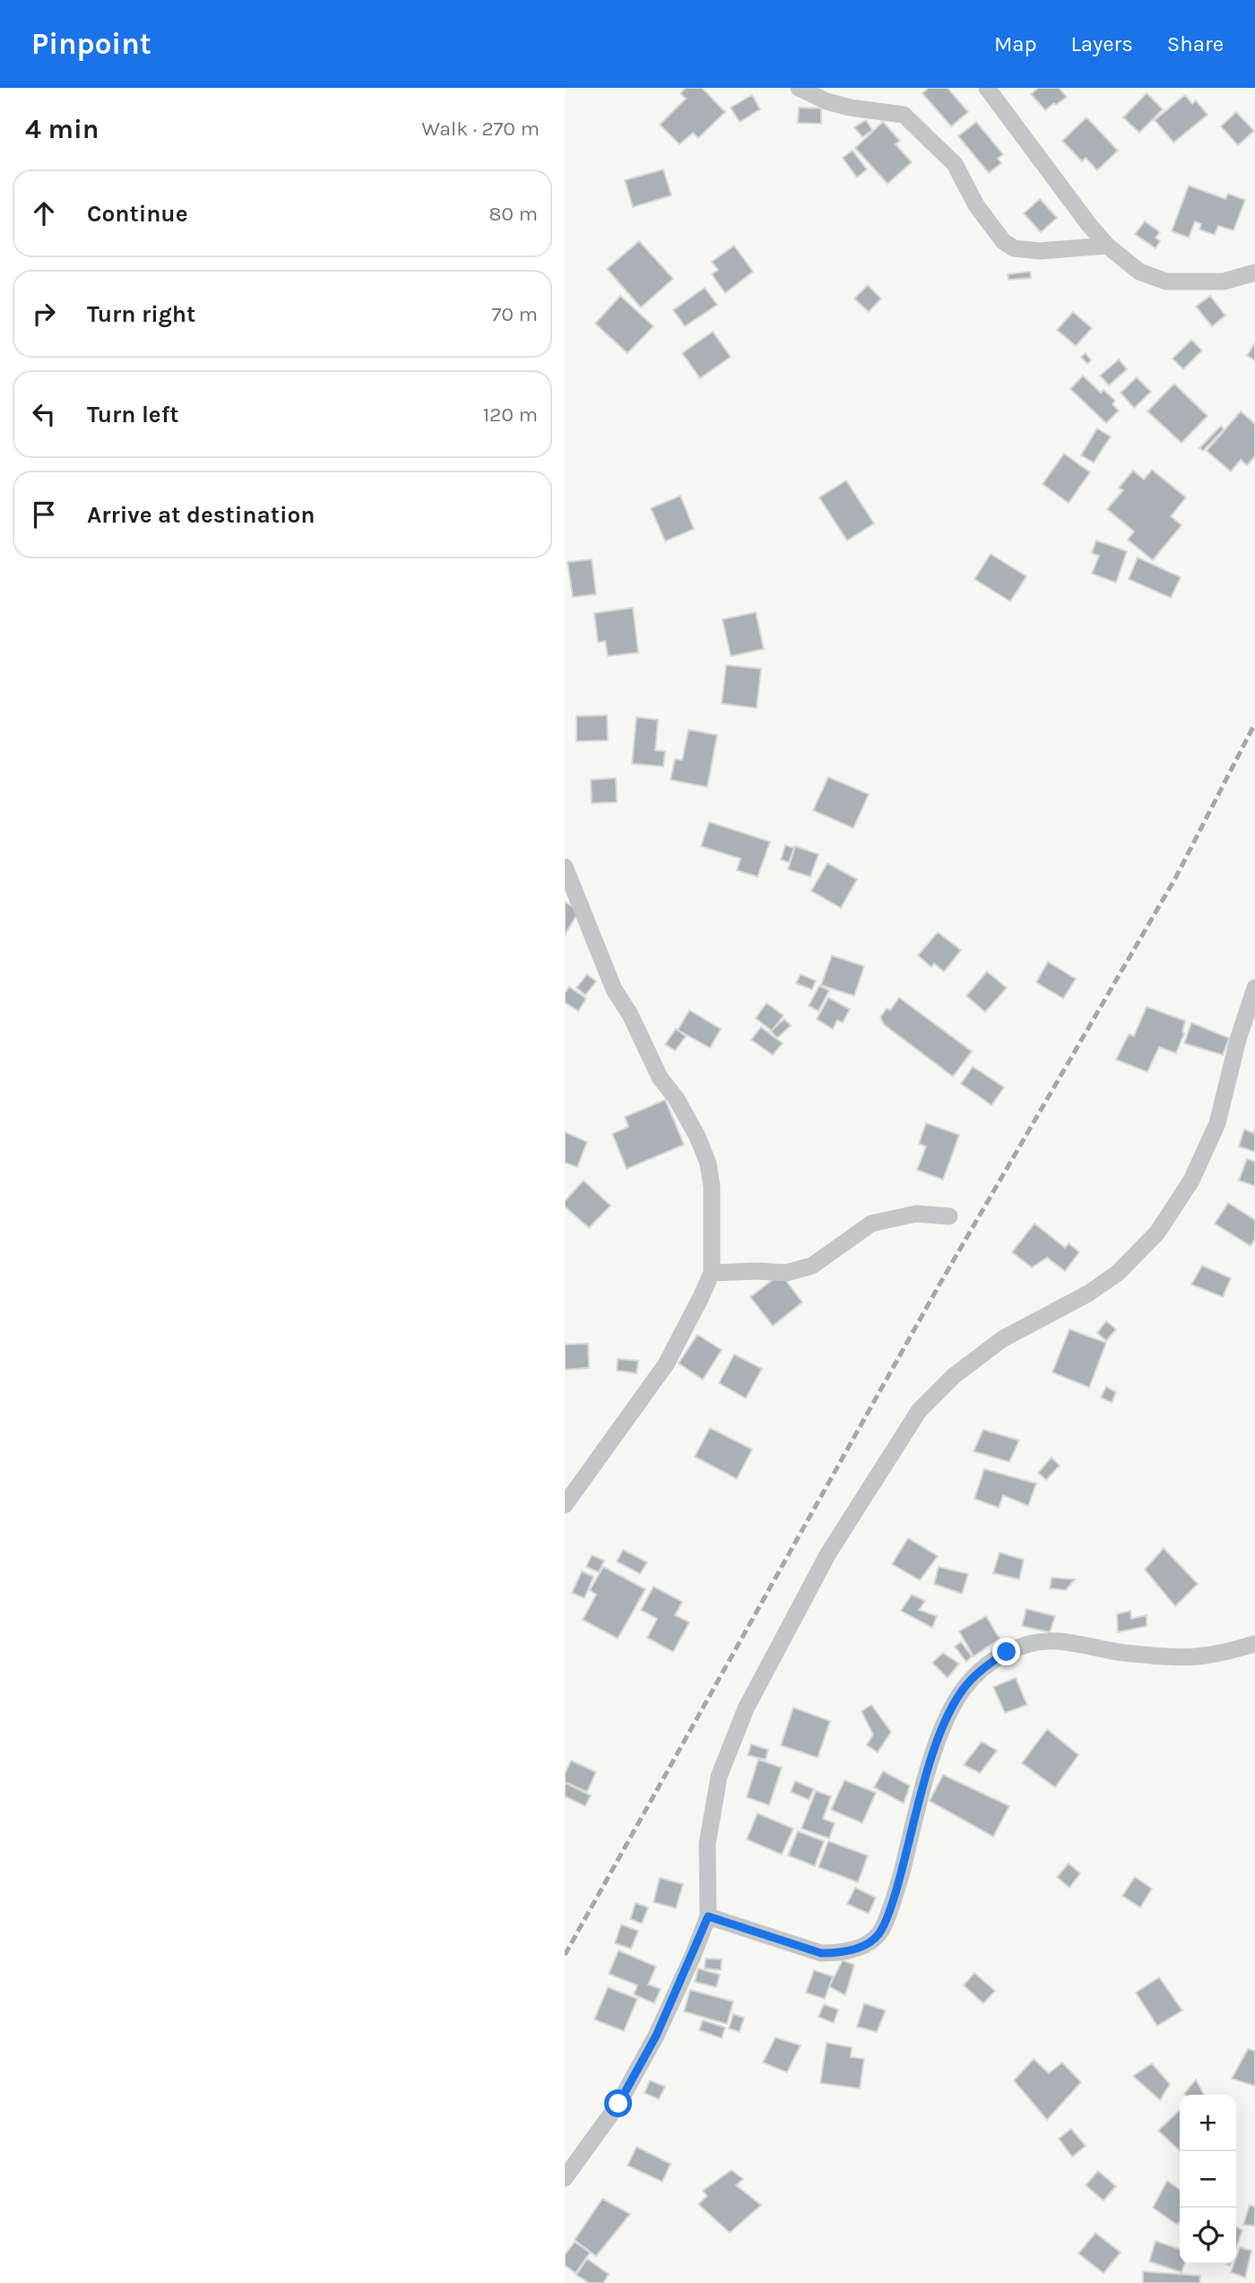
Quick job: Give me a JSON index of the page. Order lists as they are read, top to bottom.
{
  "page": {
    "header": "Pinpoint",
    "nav": ["Map", "Layers", "Share"],
    "heading": ["4 min", "Walk · 270 m"],
    "list": [
      ["Continue", "80 m"],
      ["Turn right", "70 m"],
      ["Turn left", "120 m"],
      "Arrive at destination"
    ],
    "map_buttons": ["+", "−"]
  }
}
